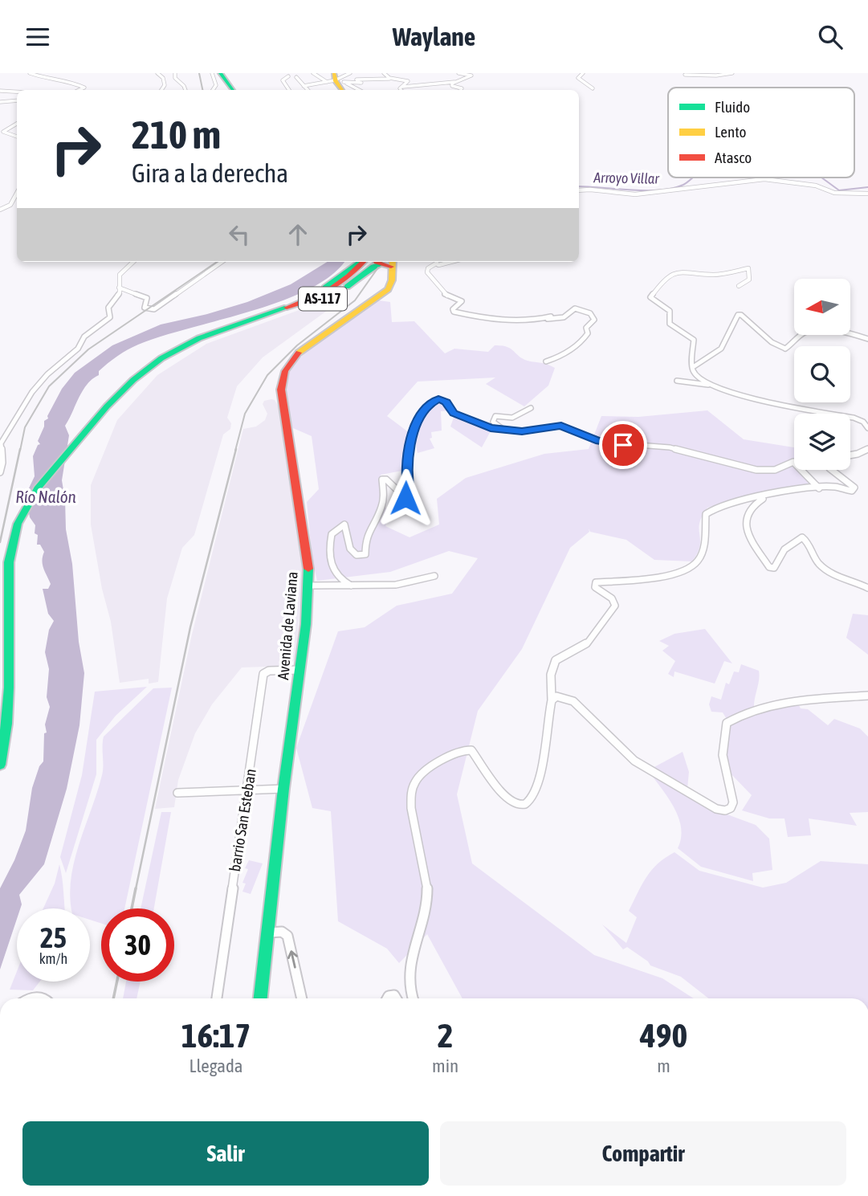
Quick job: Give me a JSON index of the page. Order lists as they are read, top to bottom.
{
  "streets": {
    "main road": ["AS-117", "Avenida de Laviana"],
    "street": ["barrio San Esteban"]
  },
  "crossings": [
    ["AS-117", "Avenida de Laviana"],
    ["Avenida de Laviana", "barrio San Esteban"]
  ],
  "water": ["Arroyo Villar", "Río Nalón"],
  "legend": ["Fluido", "Lento", "Atasco"],
  "north": "left",
  "page": {
    "header": "Waylane",
    "turn": ["210 m", "Gira a la derecha"],
    "speed": "25 km/h",
    "limit": "30",
    "eta": [
      "16:17",
      "Llegada",
      "2",
      "min",
      "490",
      "m"
    ],
    "buttons": ["Salir", "Compartir"]
  }
}
